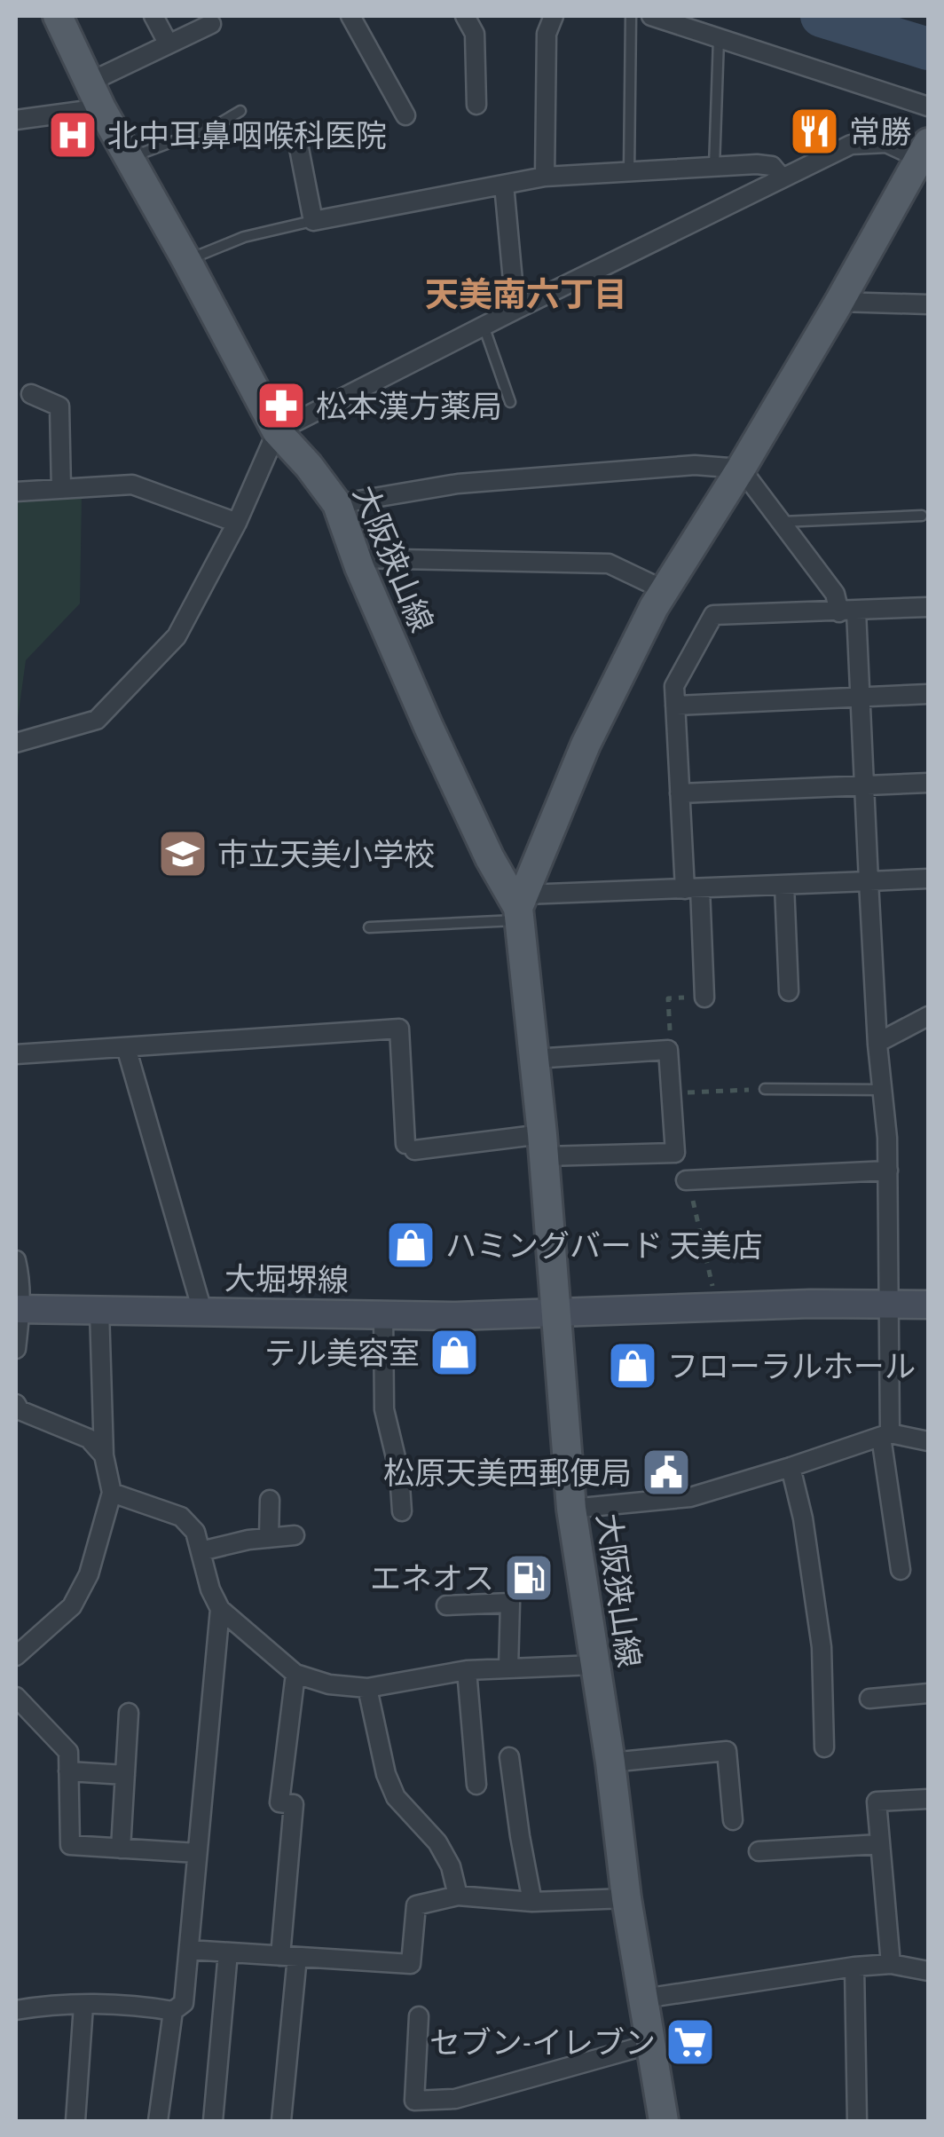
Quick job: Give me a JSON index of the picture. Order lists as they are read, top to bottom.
{
  "streets": {
    "main road": ["大阪狭山線", "大堀堺線"]
  },
  "crossings": [
    ["大阪狭山線", "大堀堺線"]
  ],
  "districts": ["天美南六丁目"],
  "places": {
    "restaurant": ["常勝"],
    "hospital": ["北中耳鼻咽喉科医院"],
    "pharmacy": ["松本漢方薬局"],
    "school or university": ["市立天美小学校"],
    "shop": ["ハミングバード 天美店", "テル美容室", "フローラルホール"],
    "public building": ["松原天美西郵便局"],
    "fuel station": ["エネオス"],
    "supermarket": ["セブン-イレブン"]
  }
}
